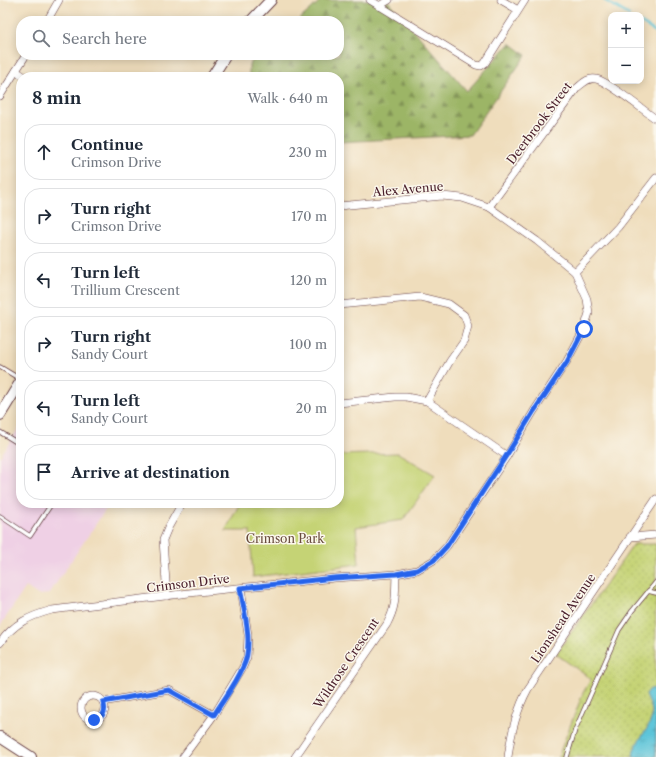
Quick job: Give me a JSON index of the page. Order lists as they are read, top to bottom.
{
  "streets": {
    "street": [
      "Deerbrook Street",
      "Alex Avenue",
      "Crimson Drive",
      "Lionshead Avenue",
      "Wildrose Crescent"
    ]
  },
  "crossings": [
    ["Deerbrook Street", "Alex Avenue"],
    ["Alex Avenue", "Crimson Drive"],
    ["Crimson Drive", "Wildrose Crescent"]
  ],
  "parks": ["Crimson Park"],
  "page": {
    "map_buttons": ["+", "−"],
    "search": "Search here",
    "heading": ["8 min", "Walk · 640 m"],
    "list": [
      ["Continue", "Crimson Drive", "230 m"],
      ["Turn right", "Crimson Drive", "170 m"],
      ["Turn left", "Trillium Crescent", "120 m"],
      ["Turn right", "Sandy Court", "100 m"],
      ["Turn left", "Sandy Court", "20 m"],
      "Arrive at destination"
    ]
  }
}
